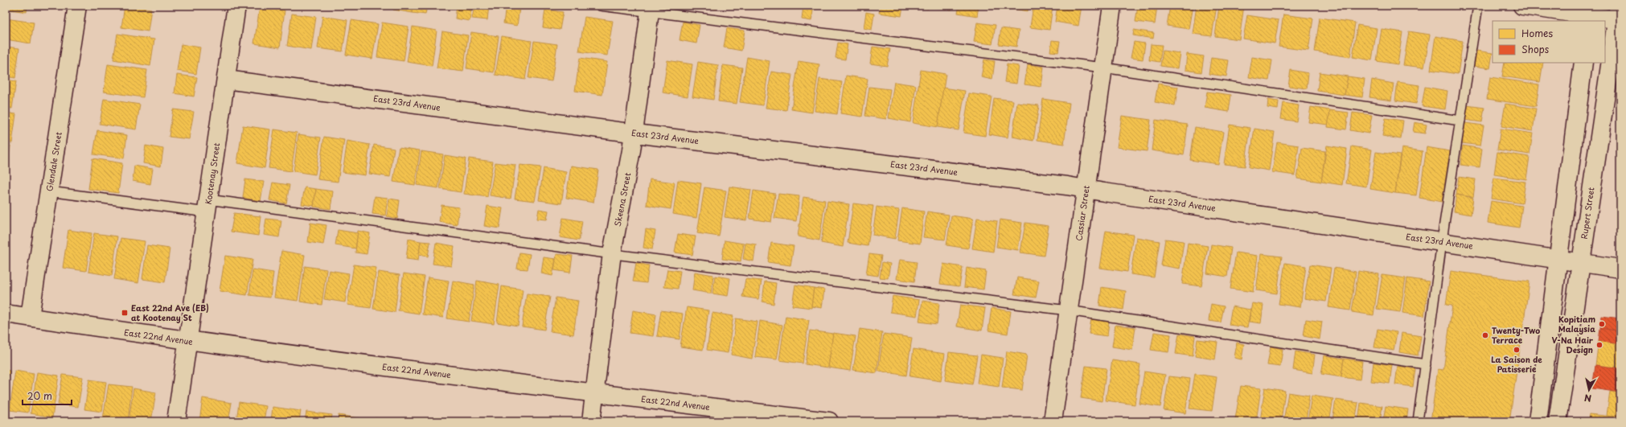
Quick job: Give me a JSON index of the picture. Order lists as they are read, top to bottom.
{
  "streets": {
    "street": [
      "East 23rd Avenue",
      "Glendale Street",
      "Kootenay Street",
      "Skeena Street",
      "Cassiar Street",
      "Rupert Street",
      "East 22nd Avenue"
    ]
  },
  "crossings": [
    ["East 23rd Avenue", "Kootenay Street"],
    ["East 23rd Avenue", "Skeena Street"],
    ["East 23rd Avenue", "Cassiar Street"],
    ["East 23rd Avenue", "Rupert Street"],
    ["Glendale Street", "East 22nd Avenue"],
    ["Kootenay Street", "East 22nd Avenue"],
    ["Skeena Street", "East 22nd Avenue"]
  ],
  "places": {
    "transit": ["East 22nd Ave (EB) at Kootenay St"],
    "other": [
      "Kopitiam Malaysia",
      "Twenty-Two Terrace",
      "V-Na Hair Design",
      "La Saison de Patisserie"
    ]
  },
  "legend": ["Homes", "Shops"],
  "scale_bar": "20 m",
  "north": "bottom"
}
